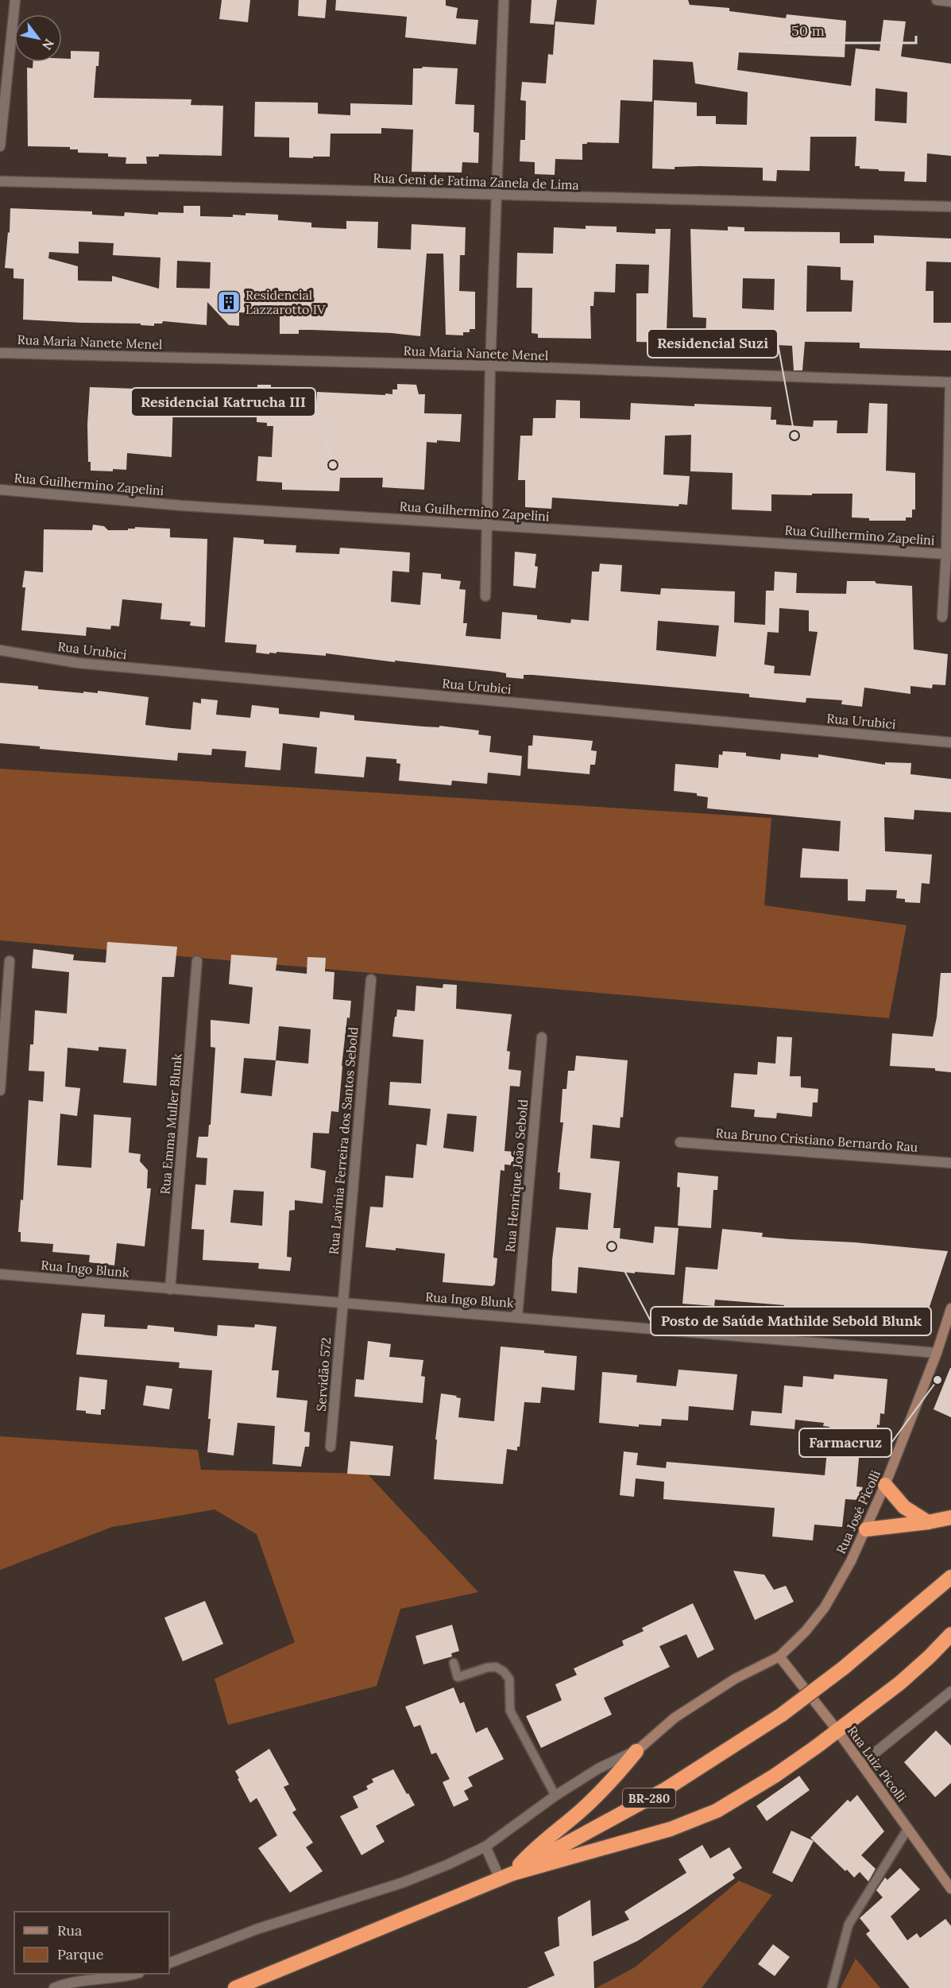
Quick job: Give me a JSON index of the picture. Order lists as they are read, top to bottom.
{
  "streets": {
    "highway": ["BR-280"],
    "street": [
      "Rua Geni de Fatima Zanela de Lima",
      "Rua Maria Nanete Menel",
      "Rua Guilhermino Zapelini",
      "Rua Urubici",
      "Rua Emma Muller Blunk",
      "Rua Bruno Cristiano Bernardo Rau",
      "Rua Lavinia Ferreira dos Santos Sebold",
      "Rua Henrique João Sebold",
      "Rua Ingo Blunk",
      "Servidão 572",
      "Rua José Picolli",
      "Rua Luiz Picolli"
    ]
  },
  "crossings": [
    ["Rua Emma Muller Blunk", "Rua Ingo Blunk"],
    ["Rua Lavinia Ferreira dos Santos Sebold", "Rua Ingo Blunk"],
    ["Rua Lavinia Ferreira dos Santos Sebold", "Servidão 572"],
    ["Rua Henrique João Sebold", "Rua Ingo Blunk"],
    ["Rua Ingo Blunk", "Servidão 572"],
    ["Rua Ingo Blunk", "Rua José Picolli"],
    ["Rua José Picolli", "Rua Luiz Picolli"]
  ],
  "places": {
    "building": ["Residencial Lazzarotto IV"],
    "other": [
      "Residencial Suzi",
      "Residencial Katrucha III",
      "Posto de Saúde Mathilde Sebold Blunk",
      "Farmacruz"
    ]
  },
  "legend": ["Rua", "Parque"],
  "scale_bar": "50 m",
  "north": "bottom right"
}
